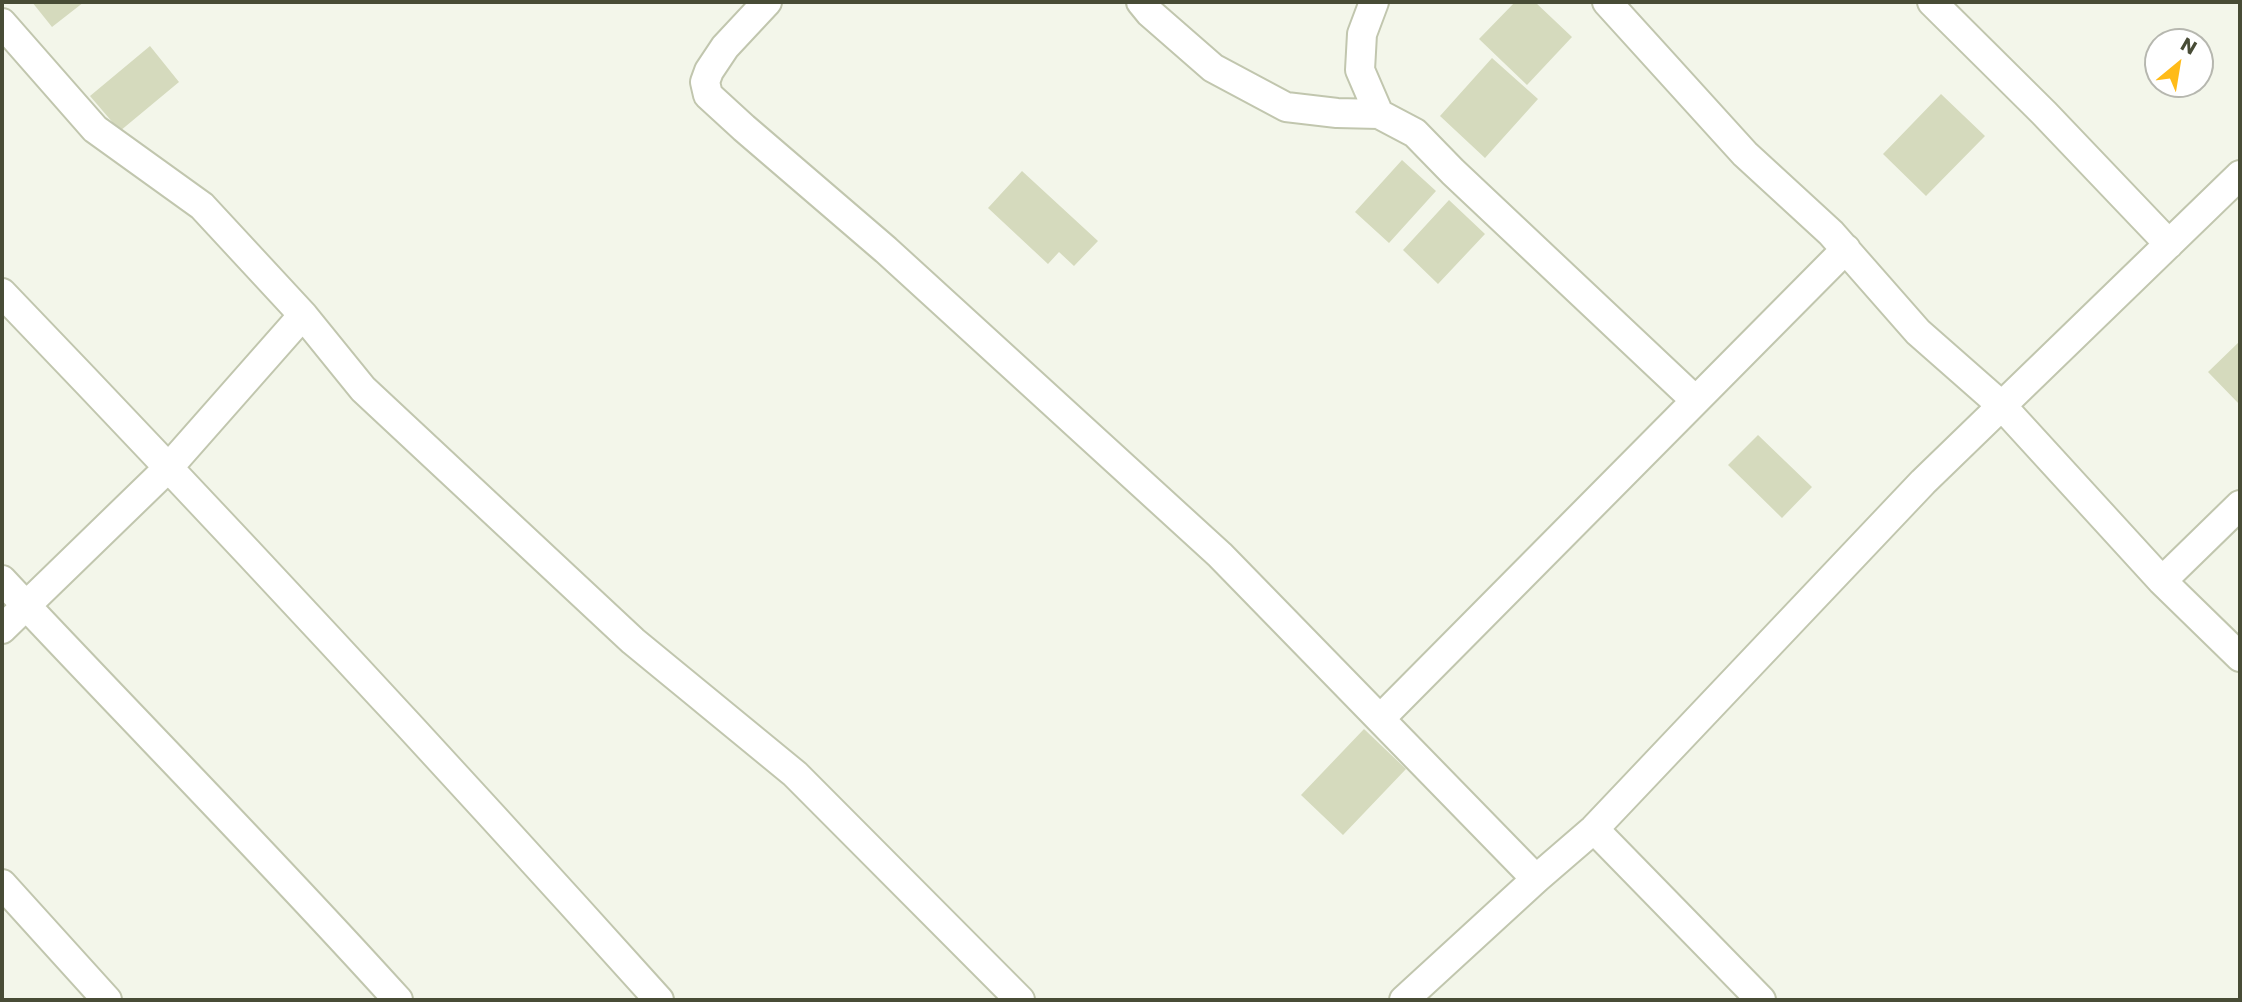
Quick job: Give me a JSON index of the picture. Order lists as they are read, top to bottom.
{
  "north": "top right"
}
